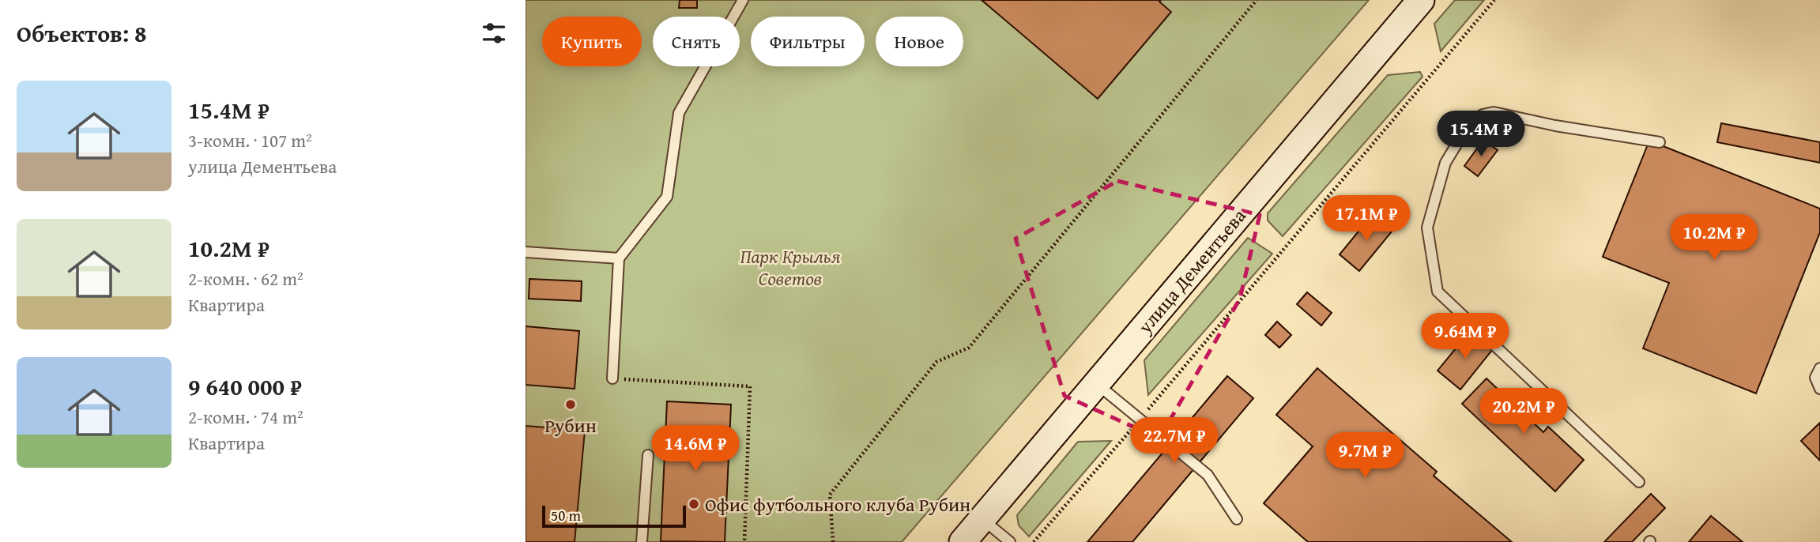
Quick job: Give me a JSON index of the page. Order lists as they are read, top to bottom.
{
  "streets": {
    "main road": ["улица Дементьева"]
  },
  "parks": ["Парк Крылья Советов"],
  "places": ["Рубин", "Офис футбольного клуба Рубин"],
  "scale_bar": "50 m",
  "page": {
    "heading": "Объектов: 8",
    "chip": [
      "Купить",
      "Снять",
      "Фильтры",
      "Новое"
    ],
    "list": [
      {
        "name": "15.4M ₽",
        "note": "3-комн. · 107 m² · улица Дементьева"
      },
      {
        "name": "10.2M ₽",
        "note": "2-комн. · 62 m² · Квартира"
      },
      {
        "name": "9 640 000 ₽",
        "note": "2-комн. · 74 m² · Квартира"
      }
    ],
    "price": [
      "15.4M ₽",
      "17.1M ₽",
      "10.2M ₽",
      "9.64M ₽",
      "20.2M ₽",
      "22.7M ₽",
      "14.6M ₽",
      "9.7M ₽"
    ],
    "scale": "50 m"
  }
}
